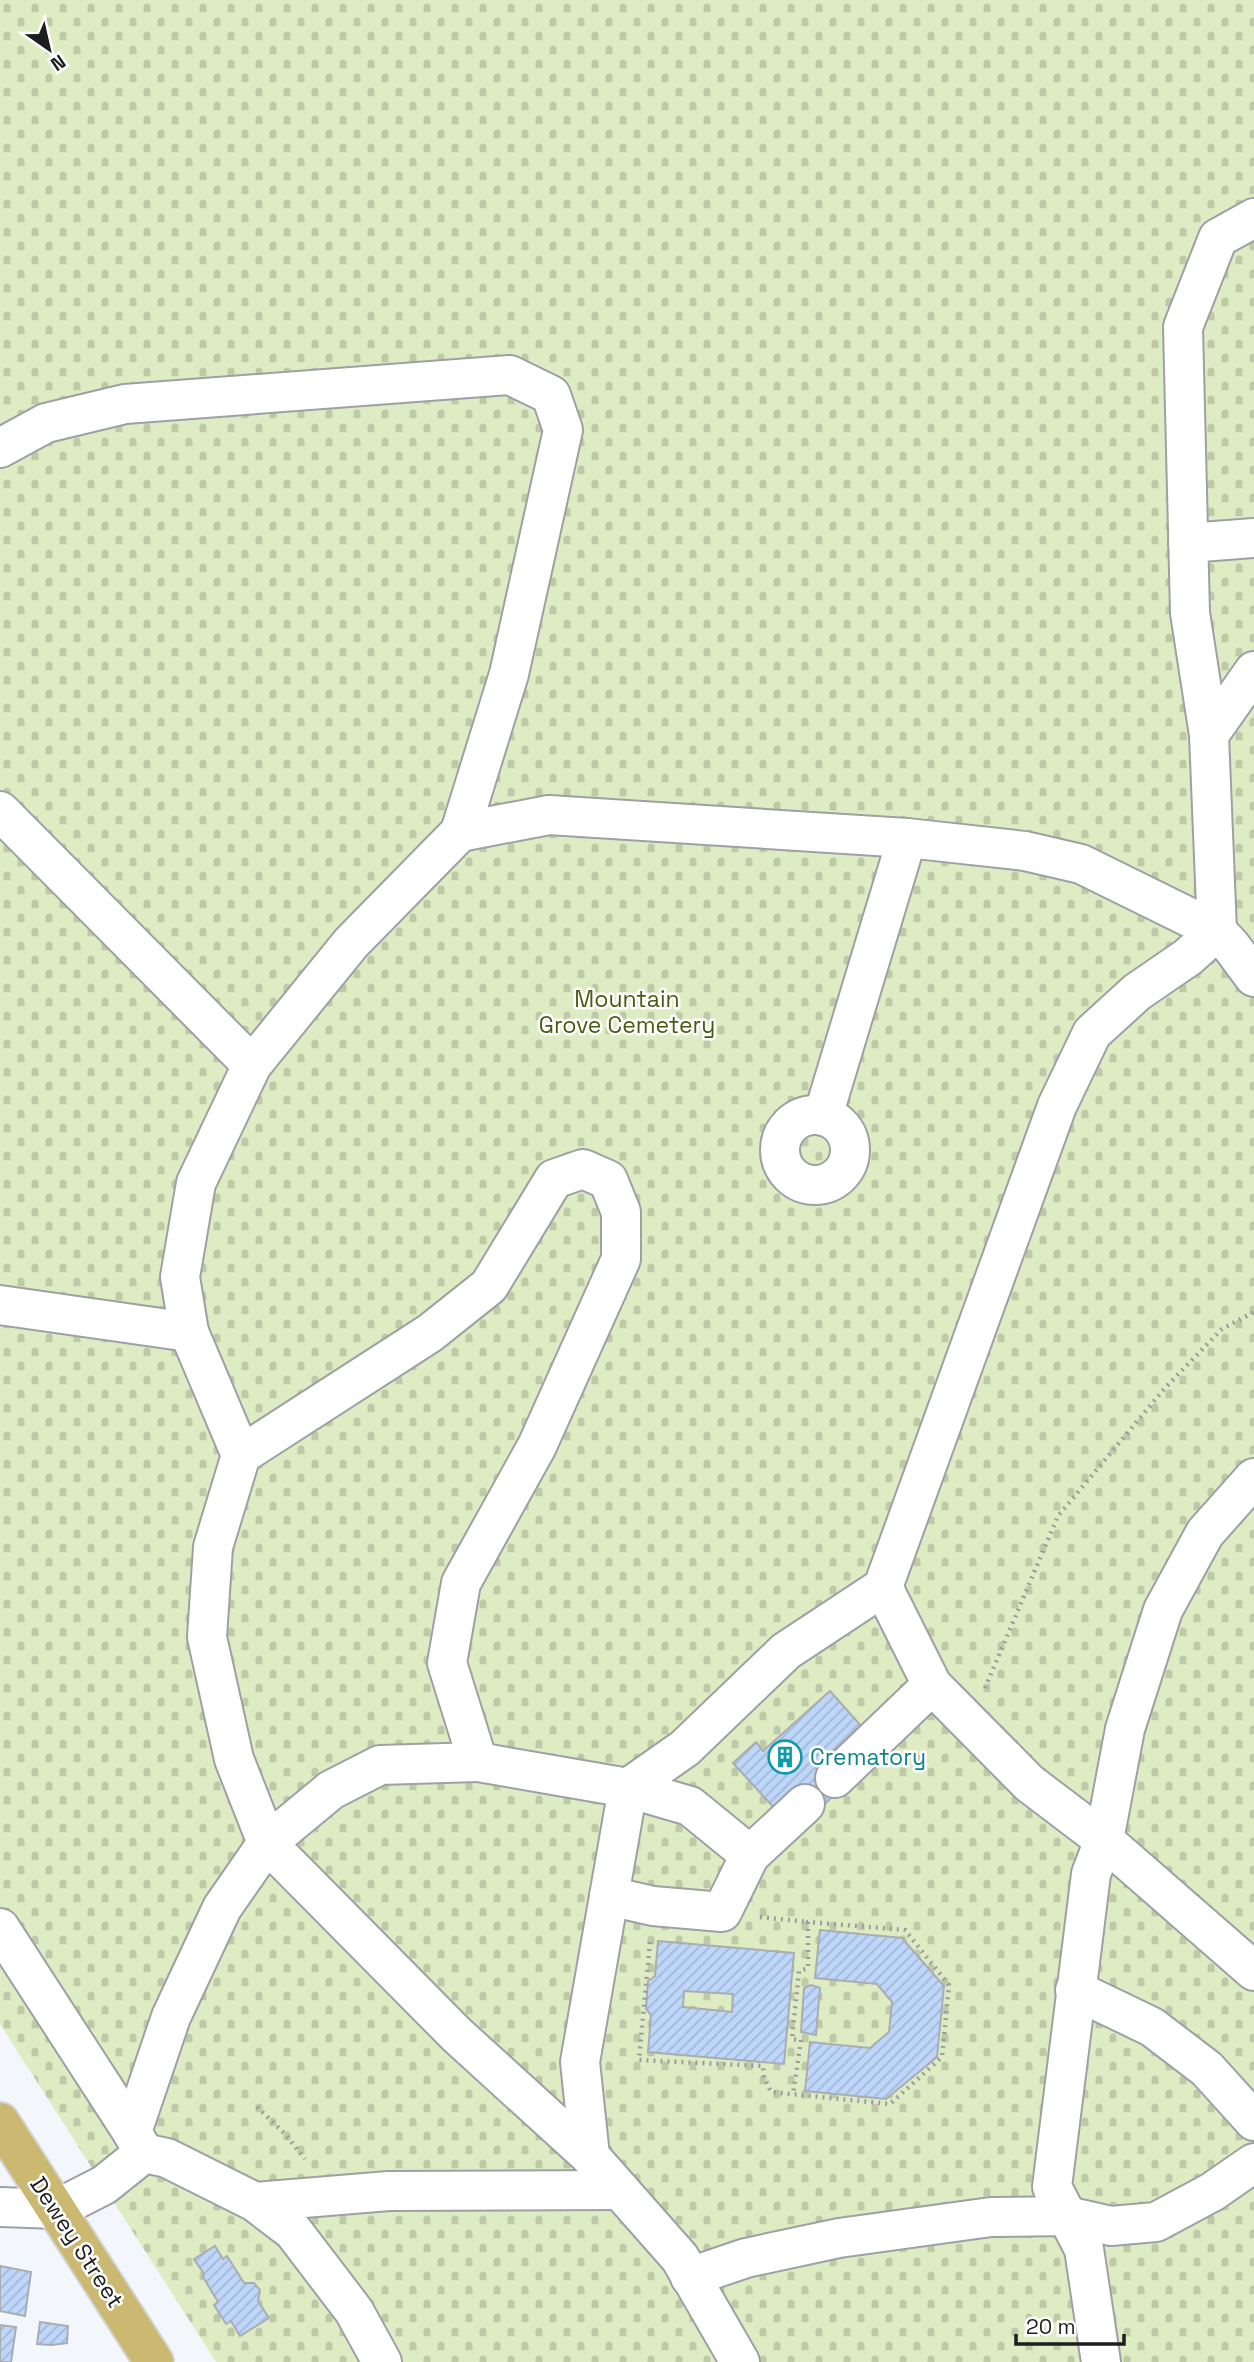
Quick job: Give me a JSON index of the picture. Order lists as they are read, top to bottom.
{
  "streets": {
    "main road": ["Dewey Street"]
  },
  "parks": ["Mountain Grove Cemetery"],
  "places": {
    "building": ["Crematory"]
  },
  "scale_bar": "20 m",
  "north": "bottom right"
}
